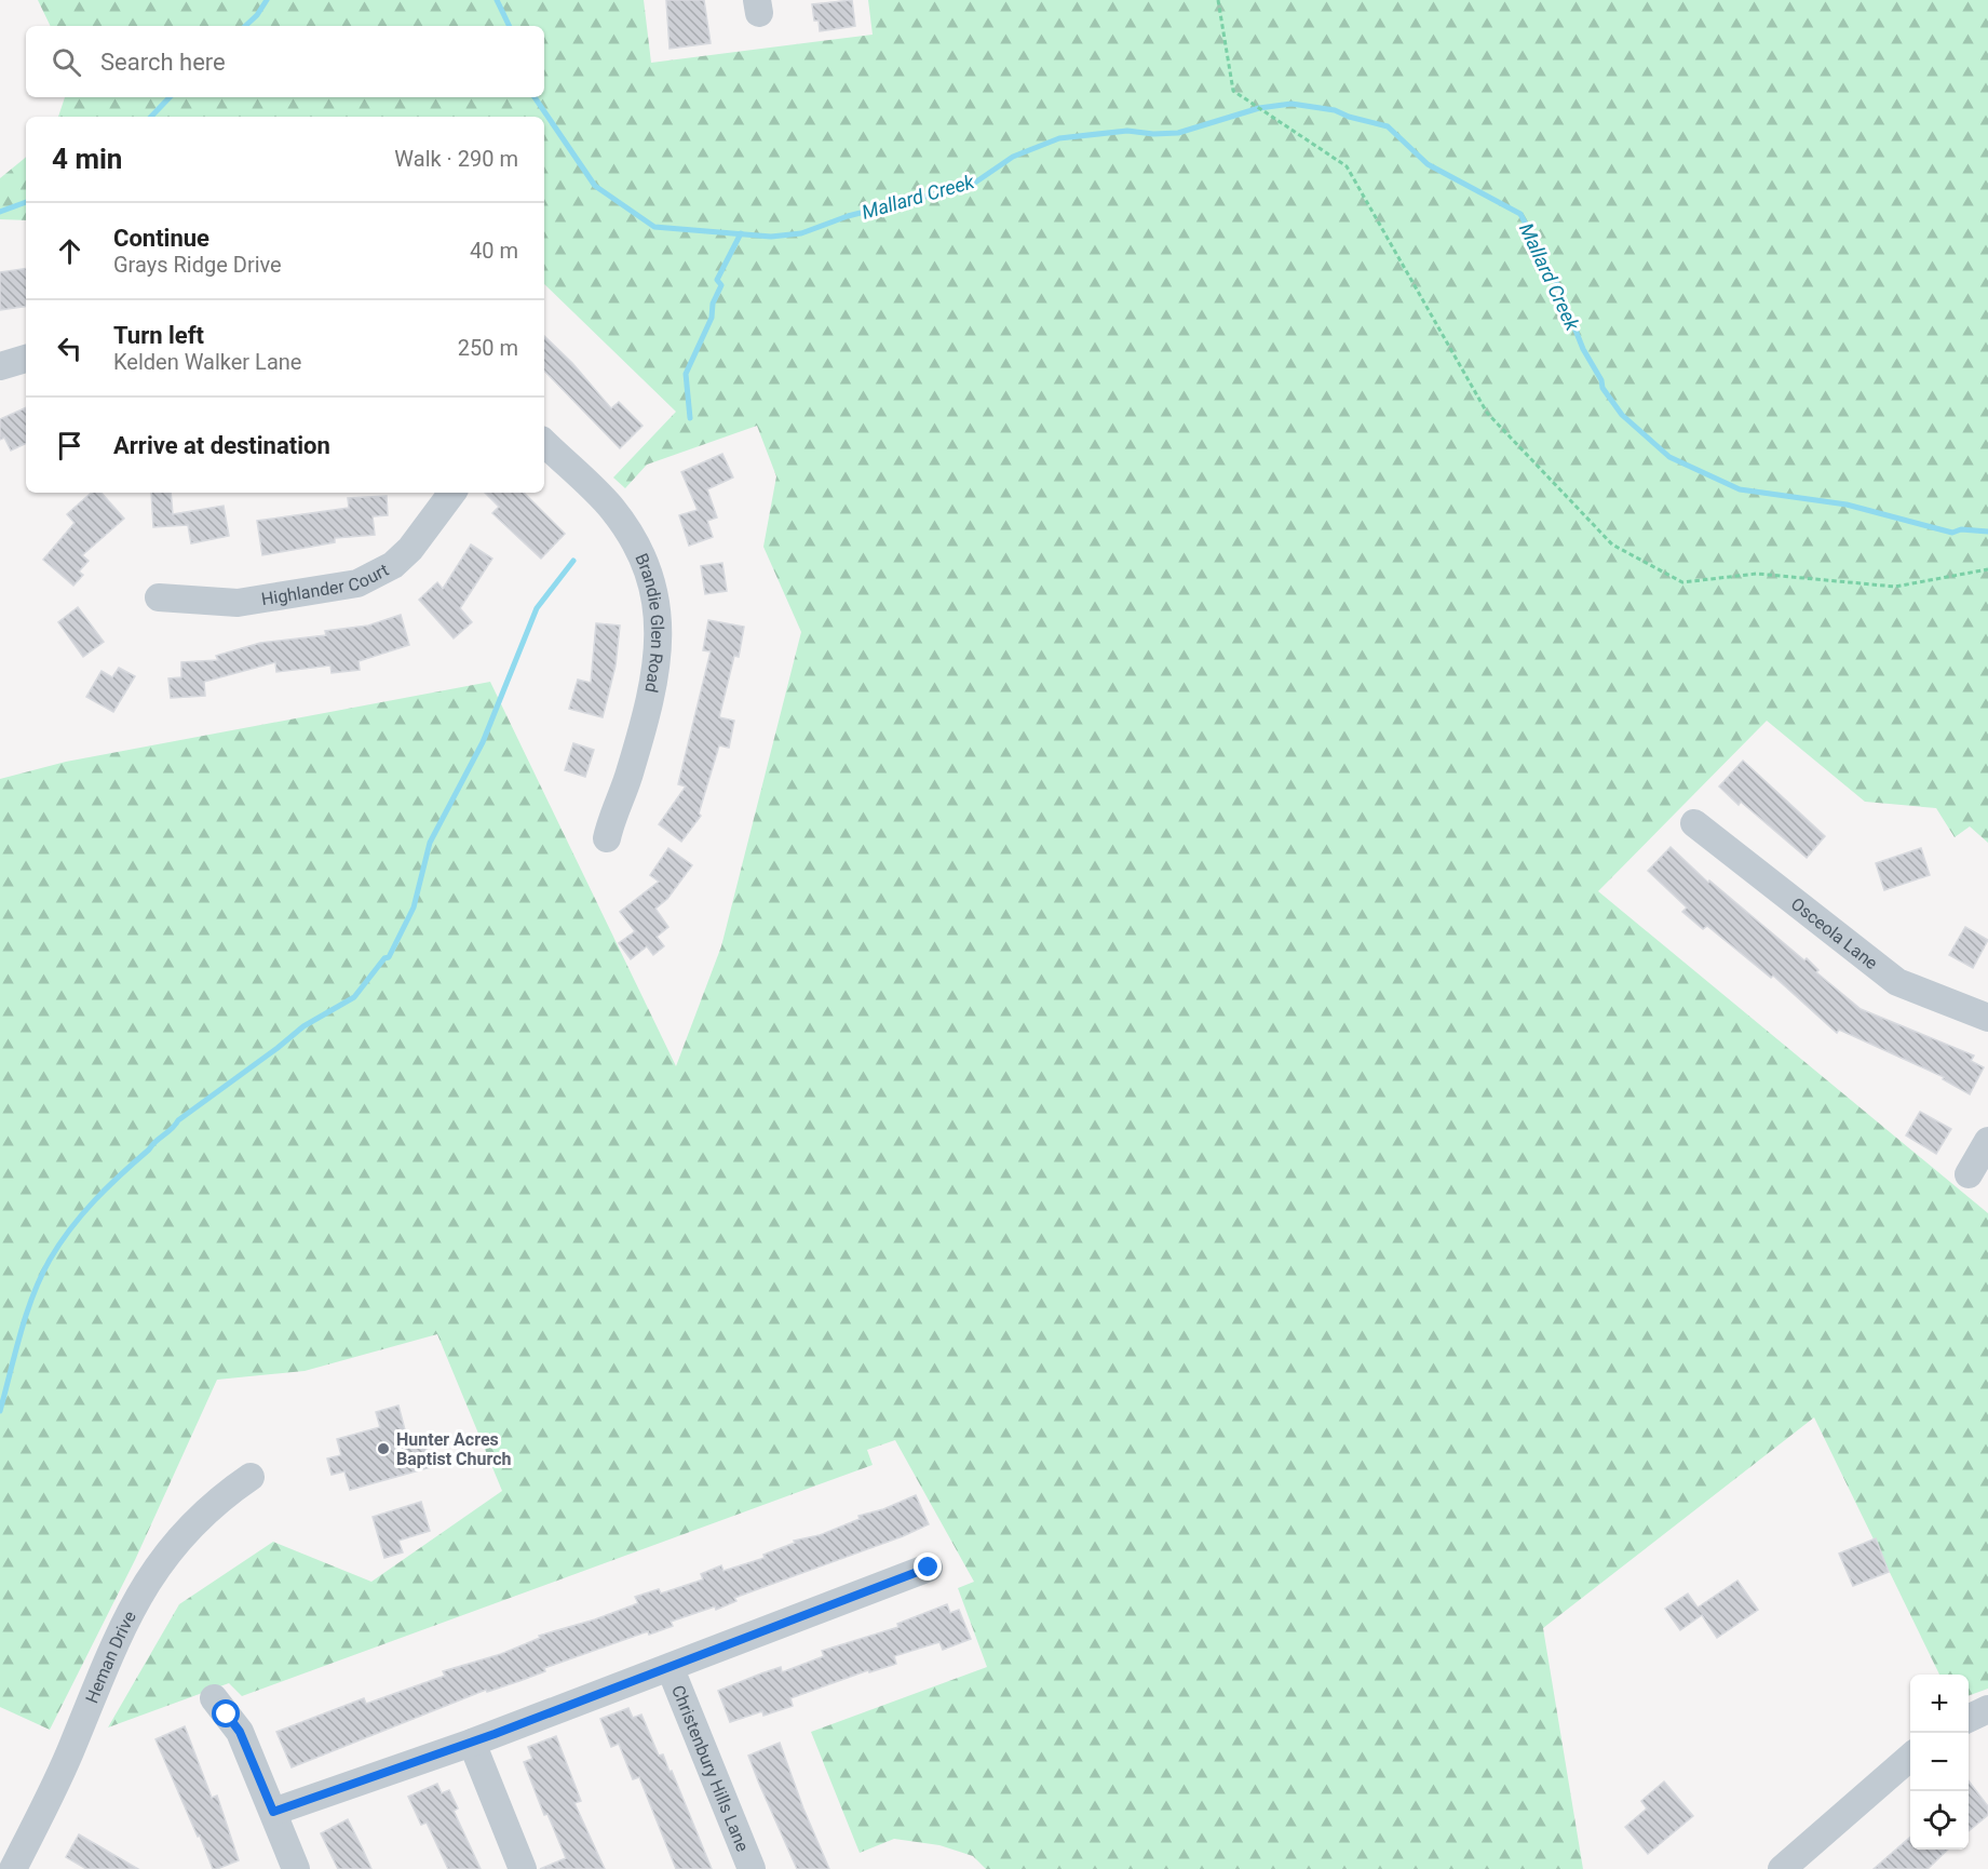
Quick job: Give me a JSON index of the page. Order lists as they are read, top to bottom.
{
  "streets": {
    "street": [
      "Highlander Court",
      "Brandie Glen Road",
      "Osceola Lane",
      "Heman Drive",
      "Christenbury Hills Lane"
    ]
  },
  "water": ["Mallard Creek"],
  "places": ["Hunter Acres Baptist Church"],
  "page": {
    "search": "Search here",
    "heading": ["4 min", "Walk · 290 m"],
    "list": [
      ["Continue", "Grays Ridge Drive", "40 m"],
      ["Turn left", "Kelden Walker Lane", "250 m"],
      "Arrive at destination"
    ],
    "map_buttons": ["+", "−"]
  }
}
